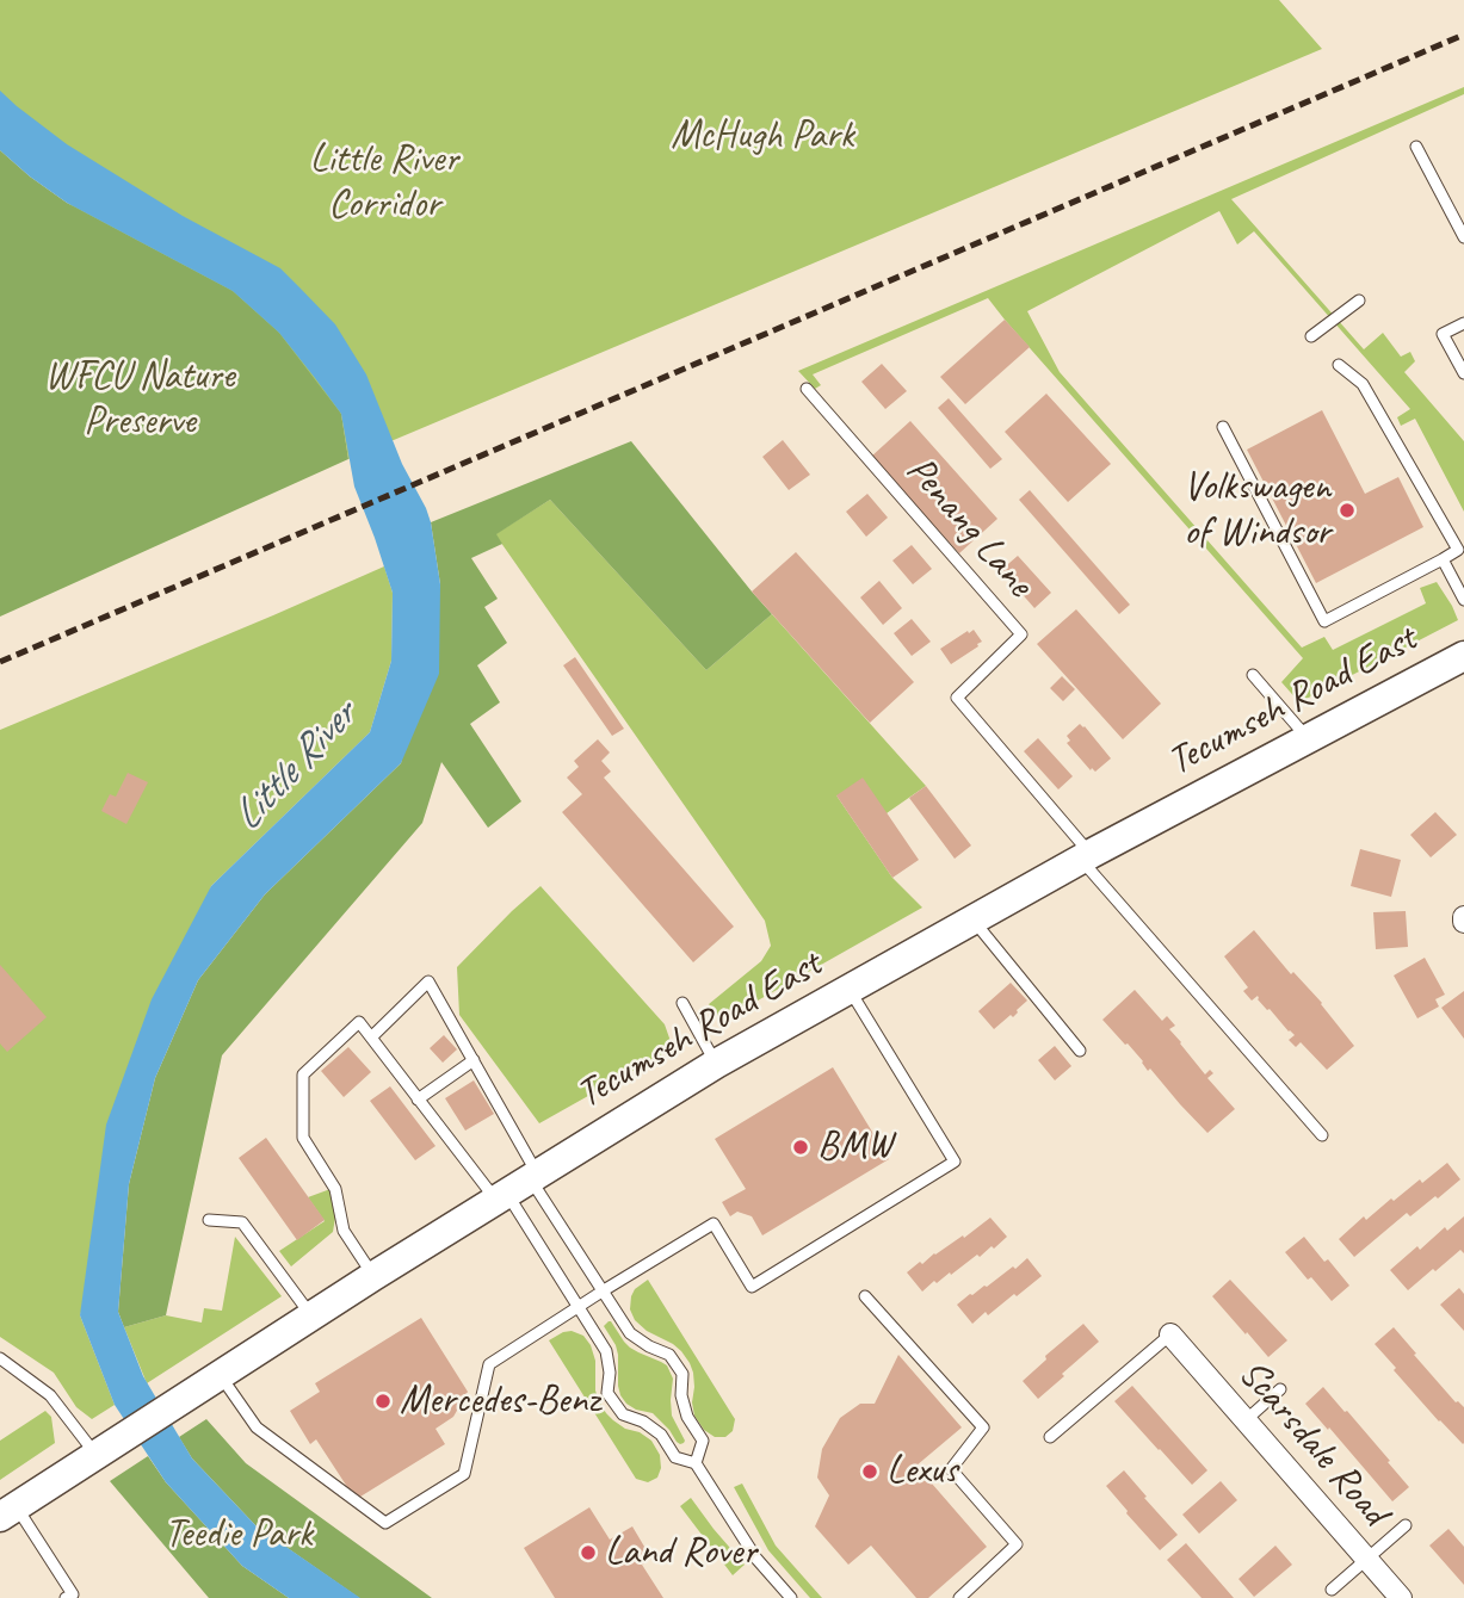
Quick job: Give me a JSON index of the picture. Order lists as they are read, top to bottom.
{
  "streets": {
    "main road": ["Tecumseh Road East"],
    "street": ["Scarsdale Road"],
    "lane": ["Penang Lane"]
  },
  "crossings": [
    ["Penang Lane", "Tecumseh Road East"]
  ],
  "water": ["Little River"],
  "parks": [
    "McHugh Park",
    "Little River Corridor",
    "WFCU Nature Preserve",
    "Teedie Park"
  ],
  "places": [
    "Volkswagen of Windsor",
    "BMW",
    "Mercedes-Benz",
    "Lexus",
    "Land Rover"
  ]
}
